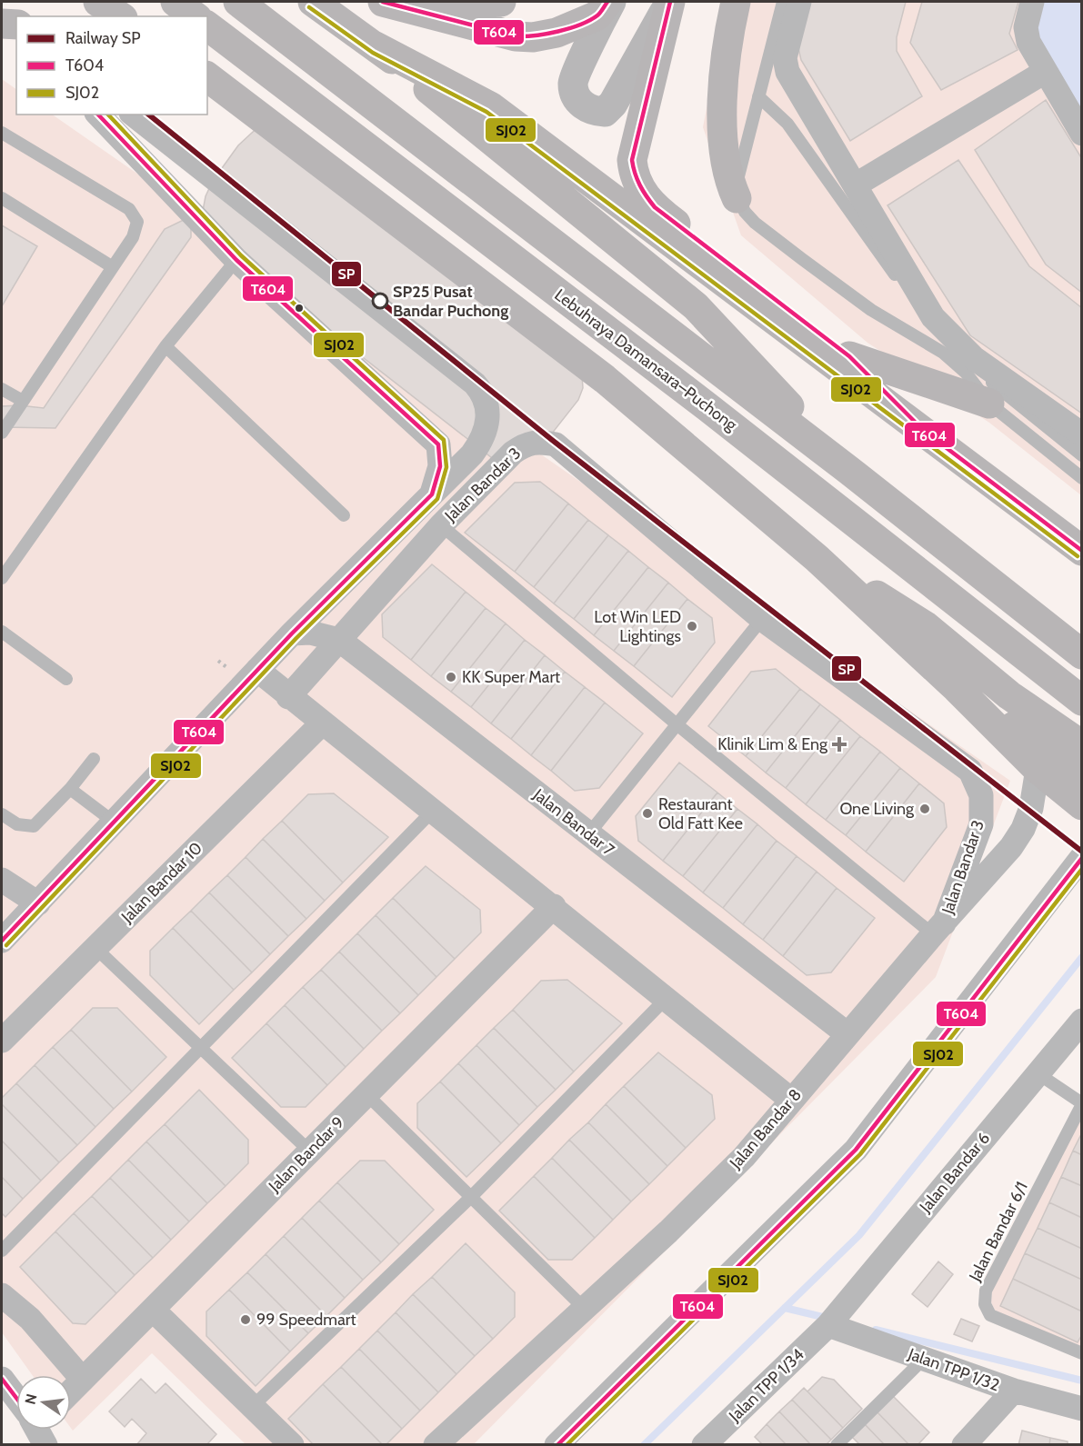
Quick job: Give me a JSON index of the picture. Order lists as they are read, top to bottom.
{
  "streets": {
    "highway": ["Lebuhraya Damansara–Puchong"],
    "street": [
      "Jalan Bandar 3",
      "Jalan Bandar 7",
      "Jalan Bandar 10",
      "Jalan Bandar 8",
      "Jalan Bandar 9",
      "Jalan Bandar 6",
      "Jalan TPP 1/32",
      "Jalan TPP 1/34"
    ],
    "lane": ["Jalan Bandar 6/1"]
  },
  "crossings": [
    ["Jalan Bandar 3", "Jalan Bandar 7"],
    ["Jalan Bandar 3", "Jalan Bandar 8"],
    ["Jalan Bandar 7", "Jalan Bandar 8"],
    ["Jalan Bandar 6", "Jalan TPP 1/32"],
    ["Jalan Bandar 6", "Jalan TPP 1/34"],
    ["Jalan TPP 1/32", "Jalan TPP 1/34"]
  ],
  "places": {
    "other": [
      "SP25 Pusat Bandar Puchong",
      "Lot Win LED Lightings",
      "KK Super Mart",
      "One Living",
      "Restaurant Old Fatt Kee",
      "99 Speedmart"
    ],
    "health": ["Klinik Lim & Eng"]
  },
  "lines": ["transit line T604", "transit line SJ02", "rail line SP"],
  "legend": ["Railway SP", "T604", "SJ02"],
  "north": "left"
}
